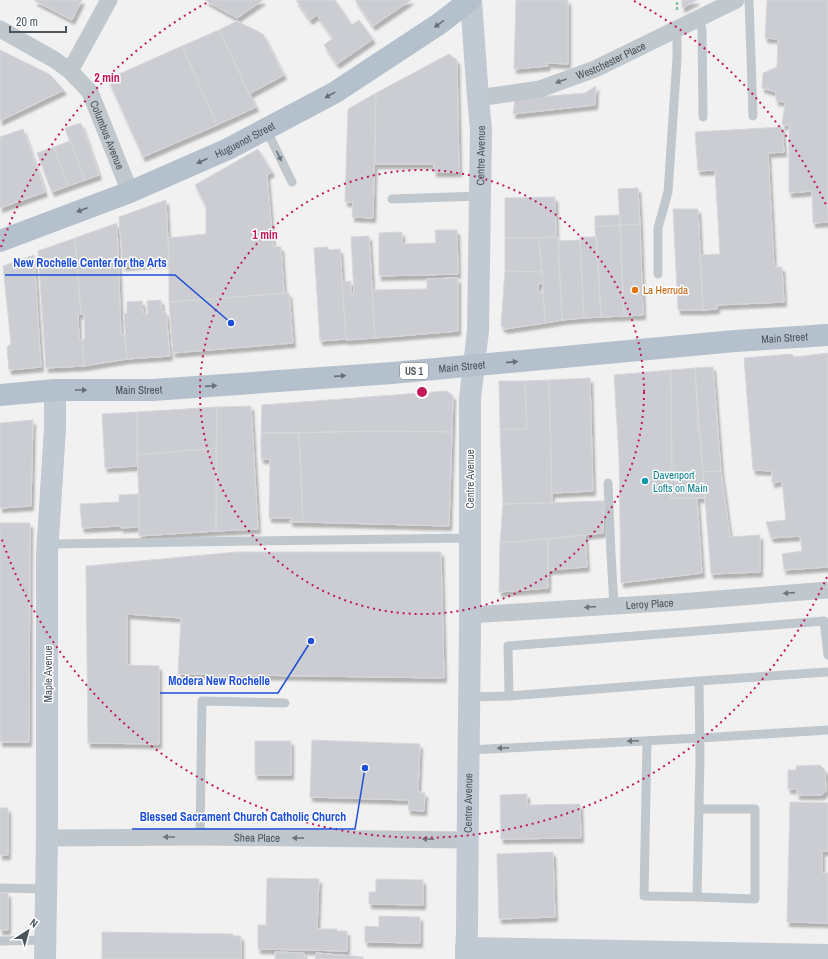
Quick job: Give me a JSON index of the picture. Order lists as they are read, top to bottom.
{
  "streets": {
    "main road": ["Huguenot Street", "Main Street", "US 1"],
    "street": [
      "Westchester Place",
      "Columbus Avenue",
      "Centre Avenue",
      "Leroy Place",
      "Maple Avenue",
      "Shea Place"
    ]
  },
  "crossings": [
    ["Westchester Place", "Centre Avenue"],
    ["Columbus Avenue", "Huguenot Street"],
    ["Huguenot Street", "Centre Avenue"],
    ["Centre Avenue", "Main Street"],
    ["Centre Avenue", "Leroy Place"],
    ["Centre Avenue", "Shea Place"],
    ["Main Street", "Maple Avenue"],
    ["Maple Avenue", "Shea Place"]
  ],
  "one_way": [
    "Westchester Place",
    "Huguenot Street",
    "Main Street",
    "Leroy Place",
    "Shea Place"
  ],
  "places": [
    "La Herruda",
    "New Rochelle Center for the Arts",
    "Davenport Lofts on Main",
    "Modera New Rochelle",
    "Blessed Sacrament Church Catholic Church"
  ],
  "scale_bar": "20 m",
  "north": "top right",
  "rings": ["2 min", "1 min"]
}
